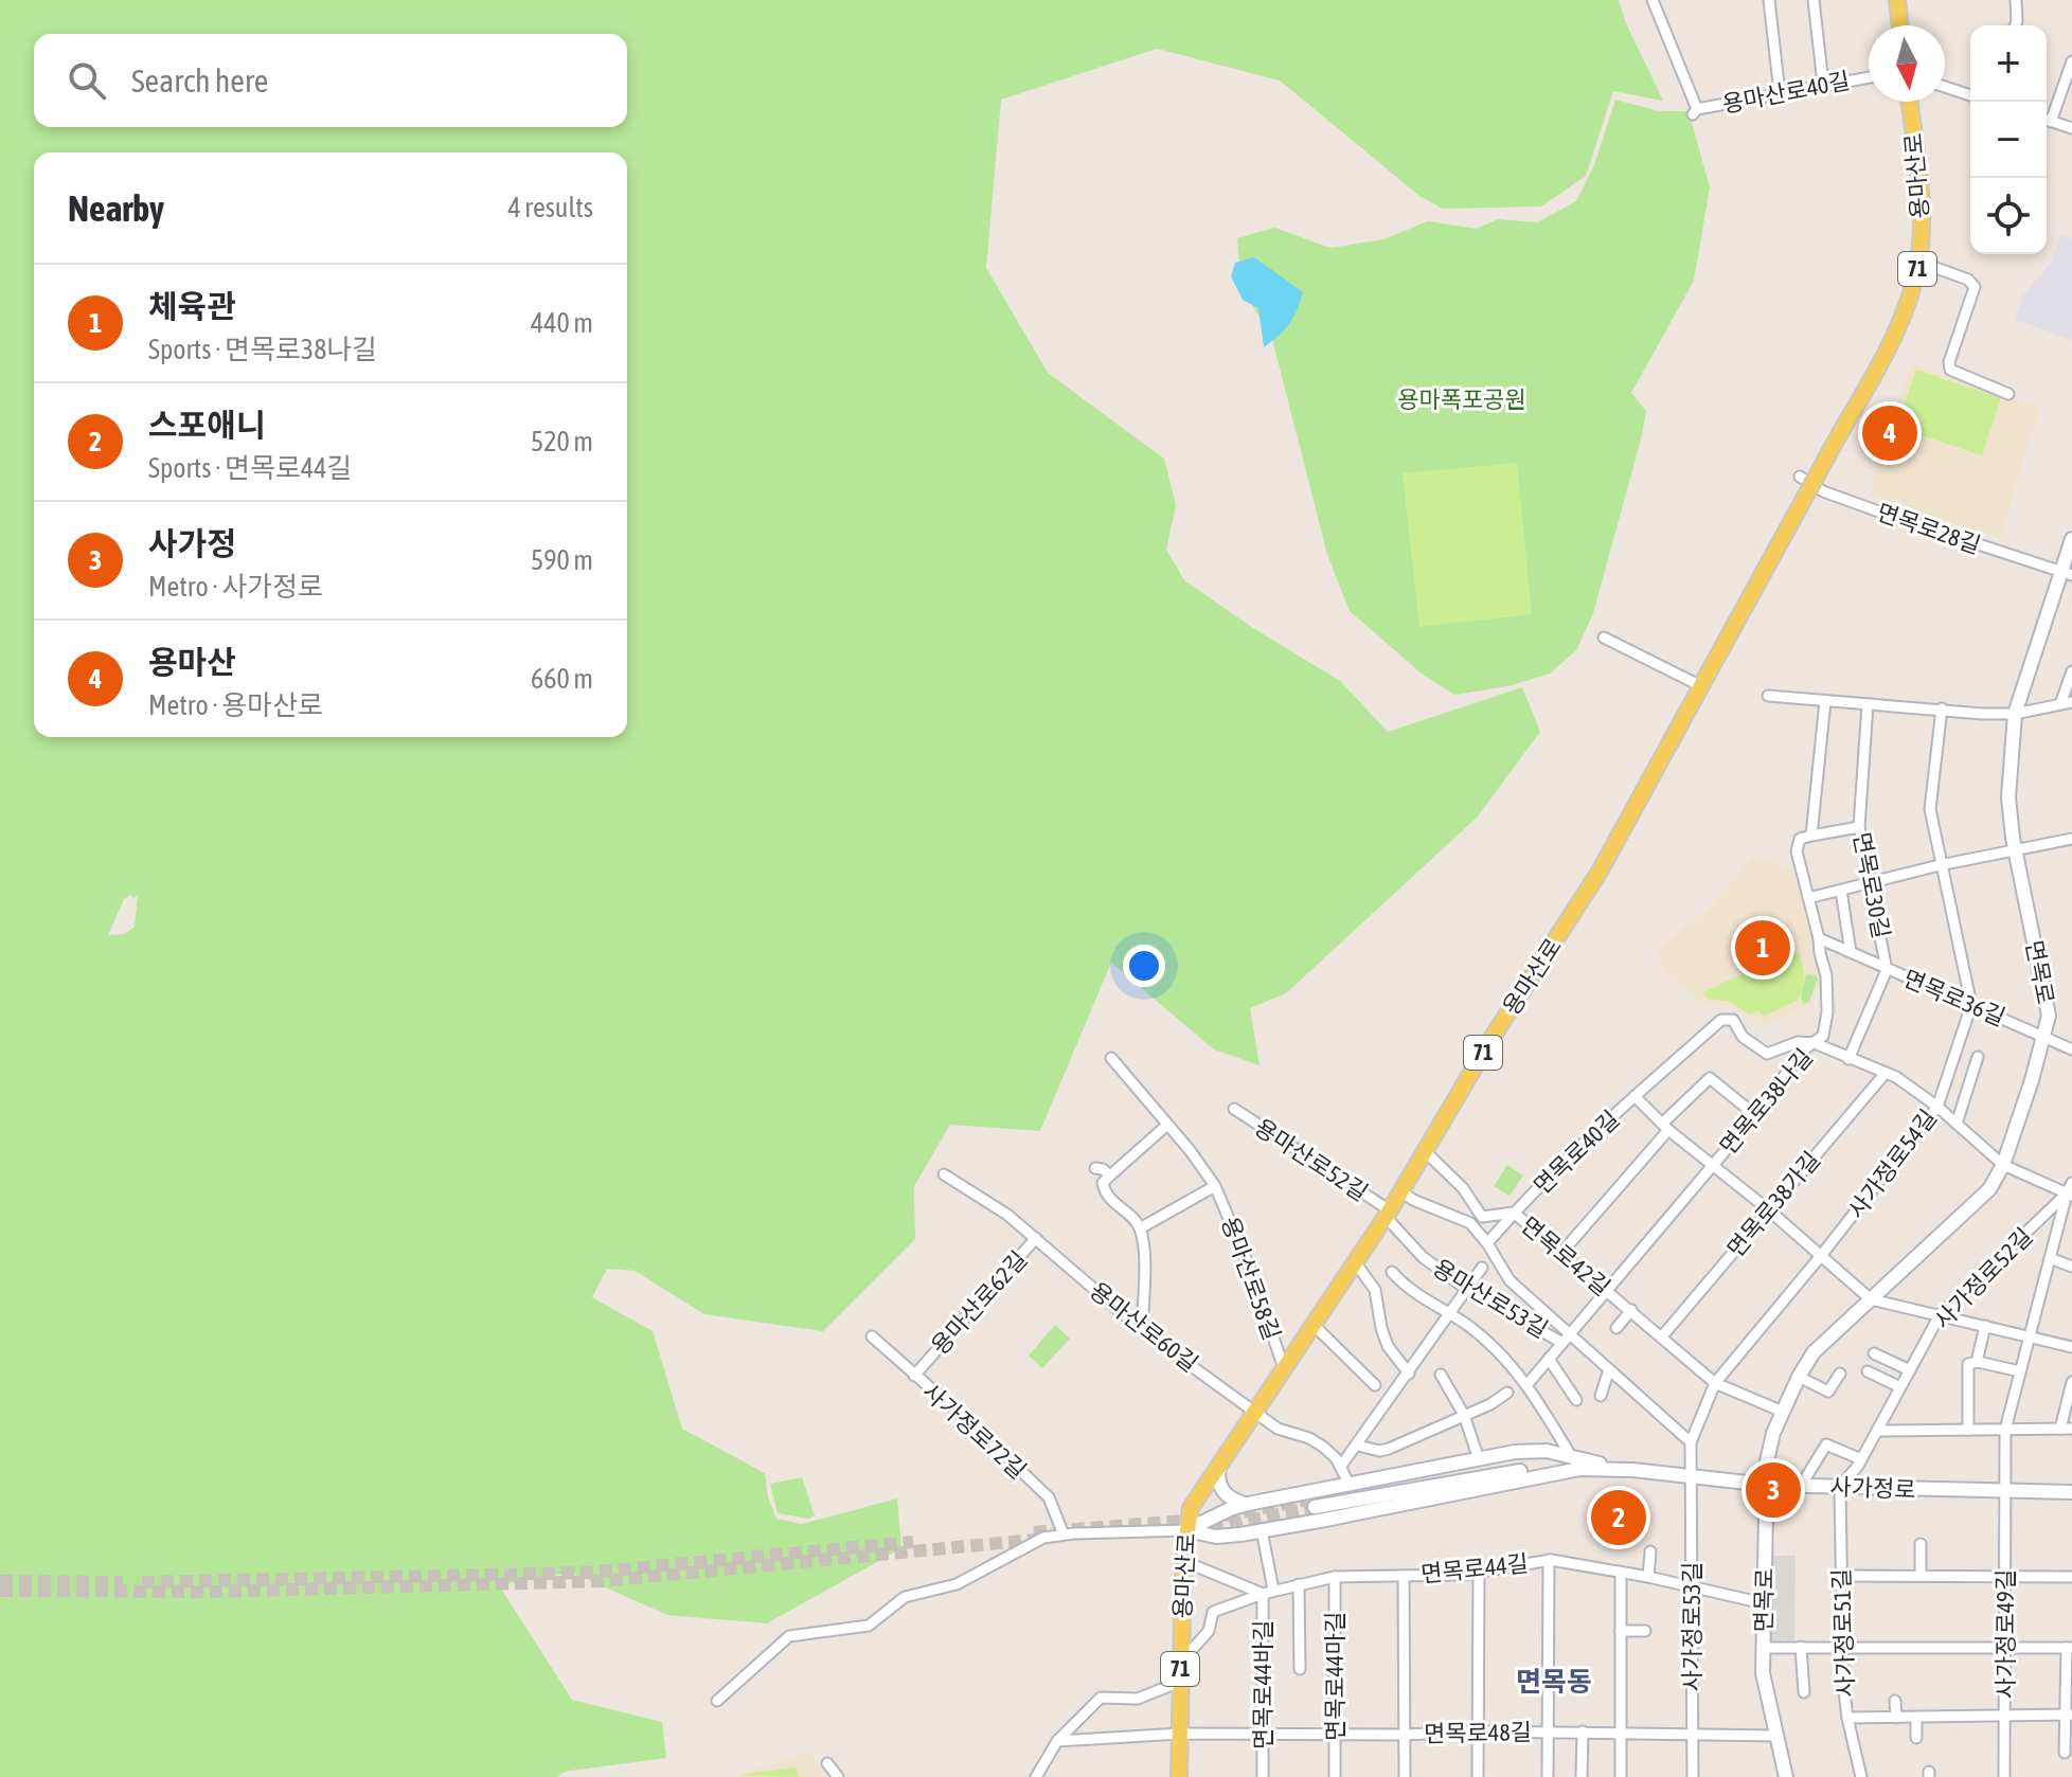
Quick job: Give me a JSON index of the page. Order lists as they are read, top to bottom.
{
  "streets": {
    "main road": [
      "용마산로",
      "71",
      "면목로",
      "사가정로"
    ],
    "street": [
      "용마산로40길",
      "면목로28길",
      "면목로30길",
      "면목로36길",
      "면목로38나길",
      "면목로40길",
      "용마산로52길",
      "사가정로54길",
      "면목로38가길",
      "면목로42길",
      "용마산로58길",
      "사가정로52길",
      "용마산로53길",
      "용마산로62길",
      "용마산로60길",
      "사가정로72길",
      "면목로44길",
      "사가정로53길",
      "사가정로51길",
      "사가정로49길",
      "면목로44마길",
      "면목로44바길",
      "면목로48길"
    ]
  },
  "crossings": [
    ["용마산로", "용마산로52길"],
    ["용마산로", "면목로42길"],
    ["용마산로", "용마산로58길"],
    ["용마산로", "용마산로53길"],
    ["용마산로", "용마산로60길"],
    ["용마산로", "면목로44길"],
    ["용마산로", "면목로44바길"],
    ["용마산로", "면목로48길"],
    ["면목로28길", "면목로"],
    ["면목로30길", "면목로36길"],
    ["면목로", "면목로36길"],
    ["면목로", "면목로40길"],
    ["면목로", "면목로42길"],
    ["면목로", "사가정로"],
    ["면목로", "면목로44길"],
    ["면목로", "면목로48길"],
    ["면목로36길", "면목로38나길"],
    ["면목로36길", "사가정로54길"],
    ["면목로38나길", "면목로40길"],
    ["면목로38나길", "면목로42길"],
    ["면목로38나길", "용마산로53길"],
    ["면목로40길", "사가정로54길"],
    ["면목로40길", "면목로38가길"],
    ["면목로40길", "면목로42길"],
    ["용마산로52길", "용마산로53길"],
    ["사가정로54길", "면목로42길"],
    ["사가정로54길", "사가정로"],
    ["사가정로54길", "사가정로53길"],
    ["면목로38가길", "면목로42길"],
    ["사가정로52길", "사가정로"],
    ["사가정로52길", "사가정로51길"],
    ["사가정로52길", "사가정로49길"],
    ["용마산로62길", "용마산로60길"],
    ["용마산로62길", "사가정로72길"],
    ["사가정로", "사가정로53길"],
    ["사가정로", "사가정로51길"],
    ["사가정로", "사가정로49길"],
    ["면목로44길", "사가정로53길"],
    ["면목로44길", "면목로44마길"],
    ["면목로44길", "면목로44바길"],
    ["사가정로53길", "면목로48길"],
    ["면목로44마길", "면목로48길"],
    ["면목로44바길", "면목로48길"]
  ],
  "districts": ["면목동"],
  "parks": ["용마폭포공원"],
  "north": "bottom",
  "page": {
    "map_buttons": ["+", "−"],
    "search": "Search here",
    "heading": ["Nearby", "4 results"],
    "list": [
      {
        "mark": "1",
        "name": "체육관",
        "note": "Sports · 면목로38나길",
        "value": "440 m"
      },
      {
        "mark": "2",
        "name": "스포애니",
        "note": "Sports · 면목로44길",
        "value": "520 m"
      },
      {
        "mark": "3",
        "name": "사가정",
        "note": "Metro · 사가정로",
        "value": "590 m"
      },
      {
        "mark": "4",
        "name": "용마산",
        "note": "Metro · 용마산로",
        "value": "660 m"
      }
    ],
    "pins": [
      "4",
      "1",
      "3",
      "2"
    ]
  }
}
